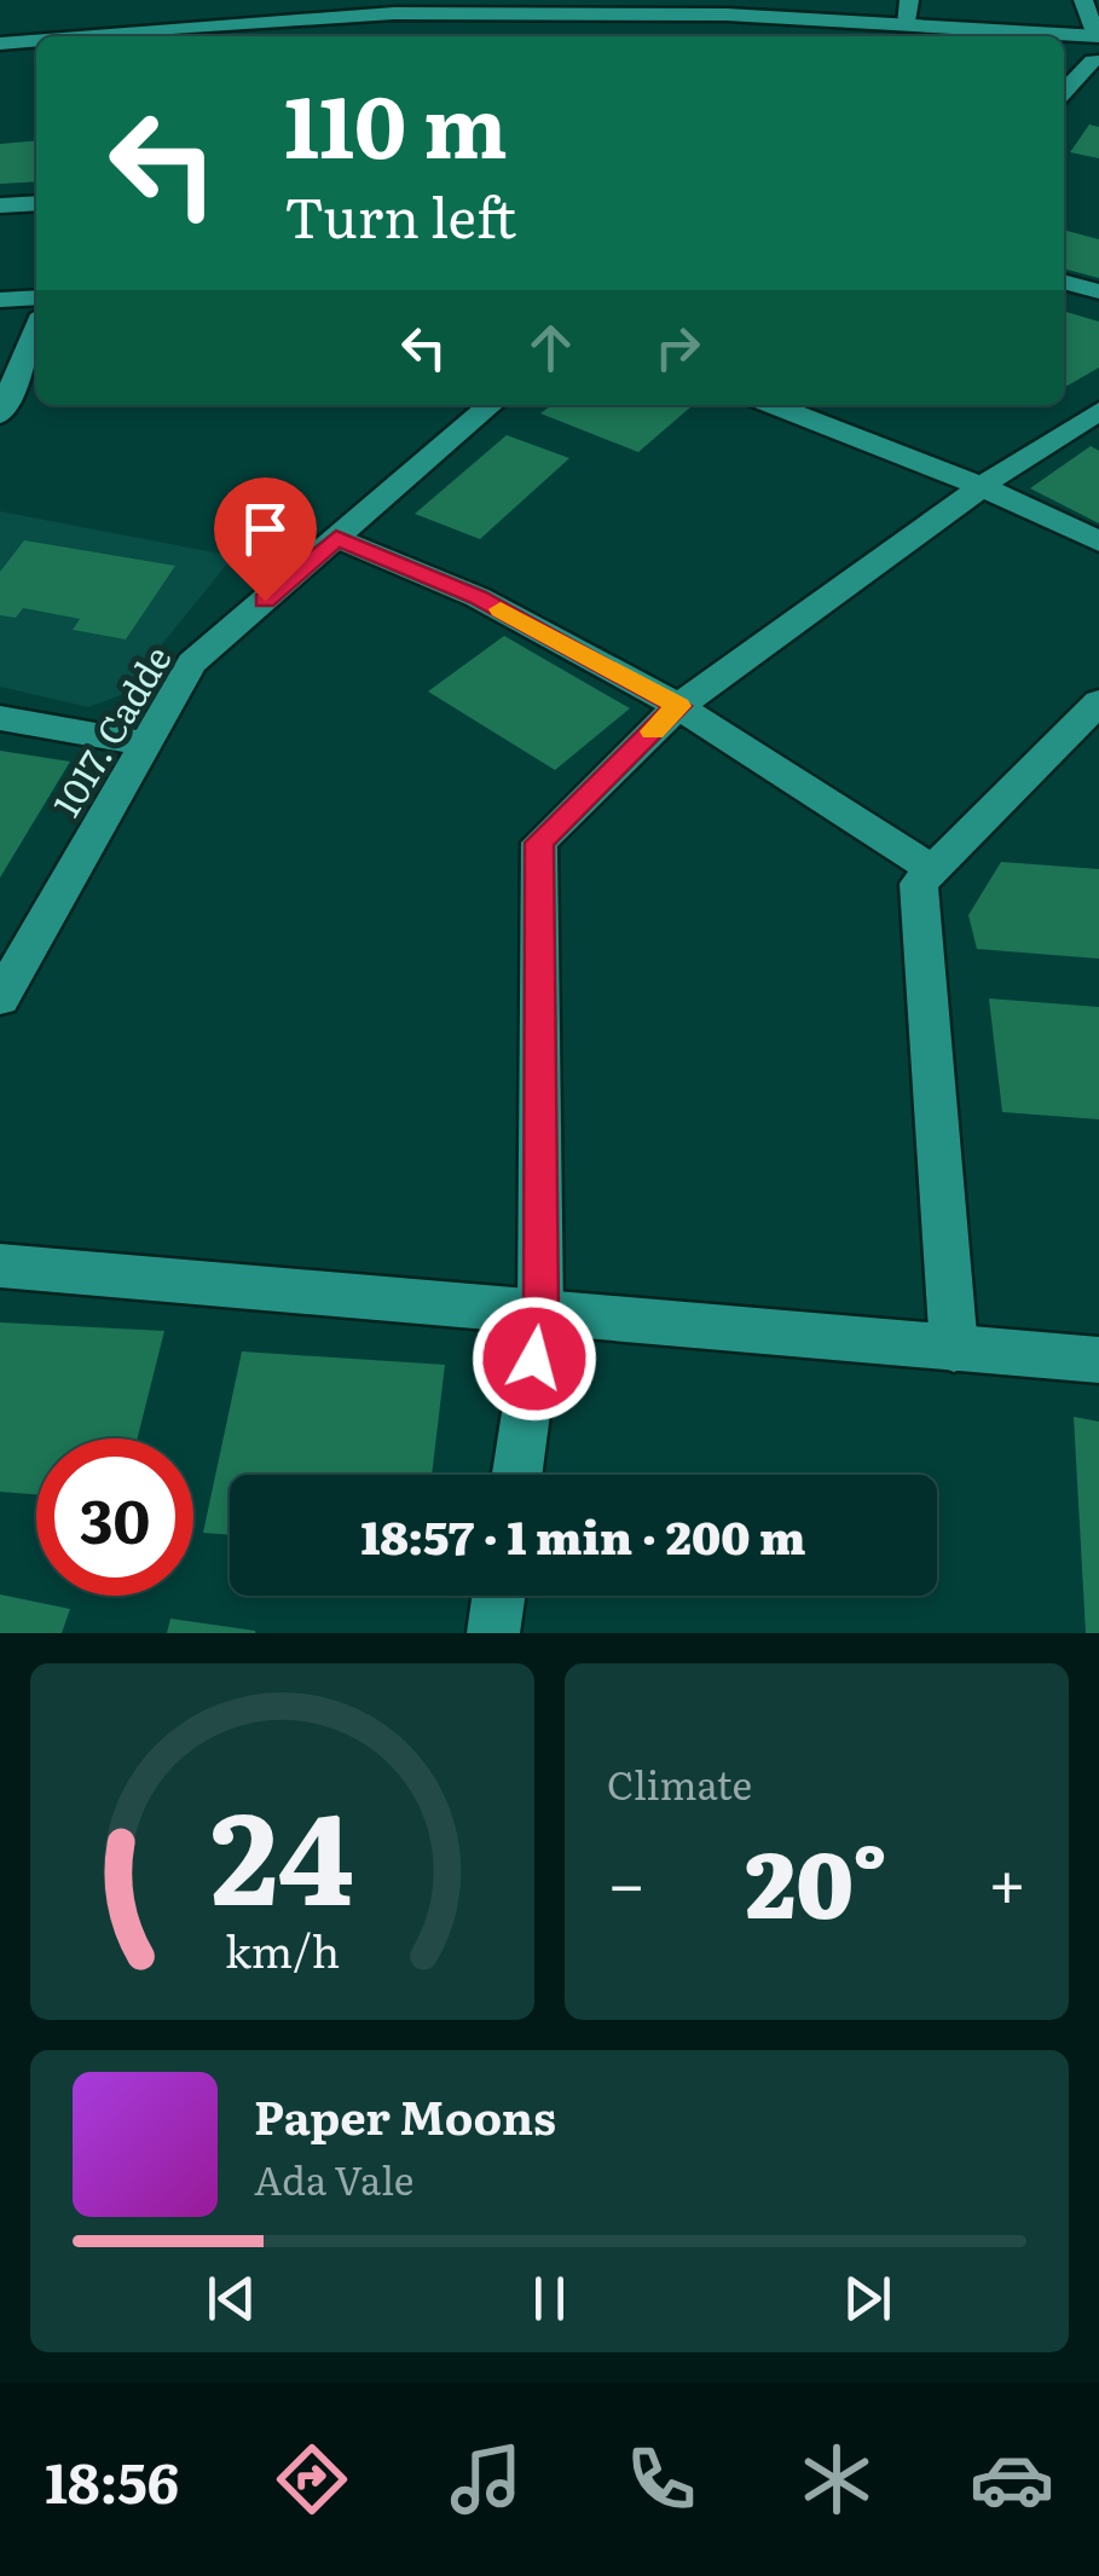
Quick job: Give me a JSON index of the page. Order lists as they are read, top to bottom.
{
  "streets": {
    "street": ["1017. Cadde"]
  },
  "page": {
    "turn": ["110 m", "Turn left"],
    "limit": "30",
    "trip": "18:57 · 1 min · 200 m",
    "tile": "Climate",
    "heat": ["−", "20°", "+"],
    "song": ["Paper Moons", "Ada Vale"],
    "tabs": "18:56",
    "gauge": ["24", "km/h"]
  }
}
